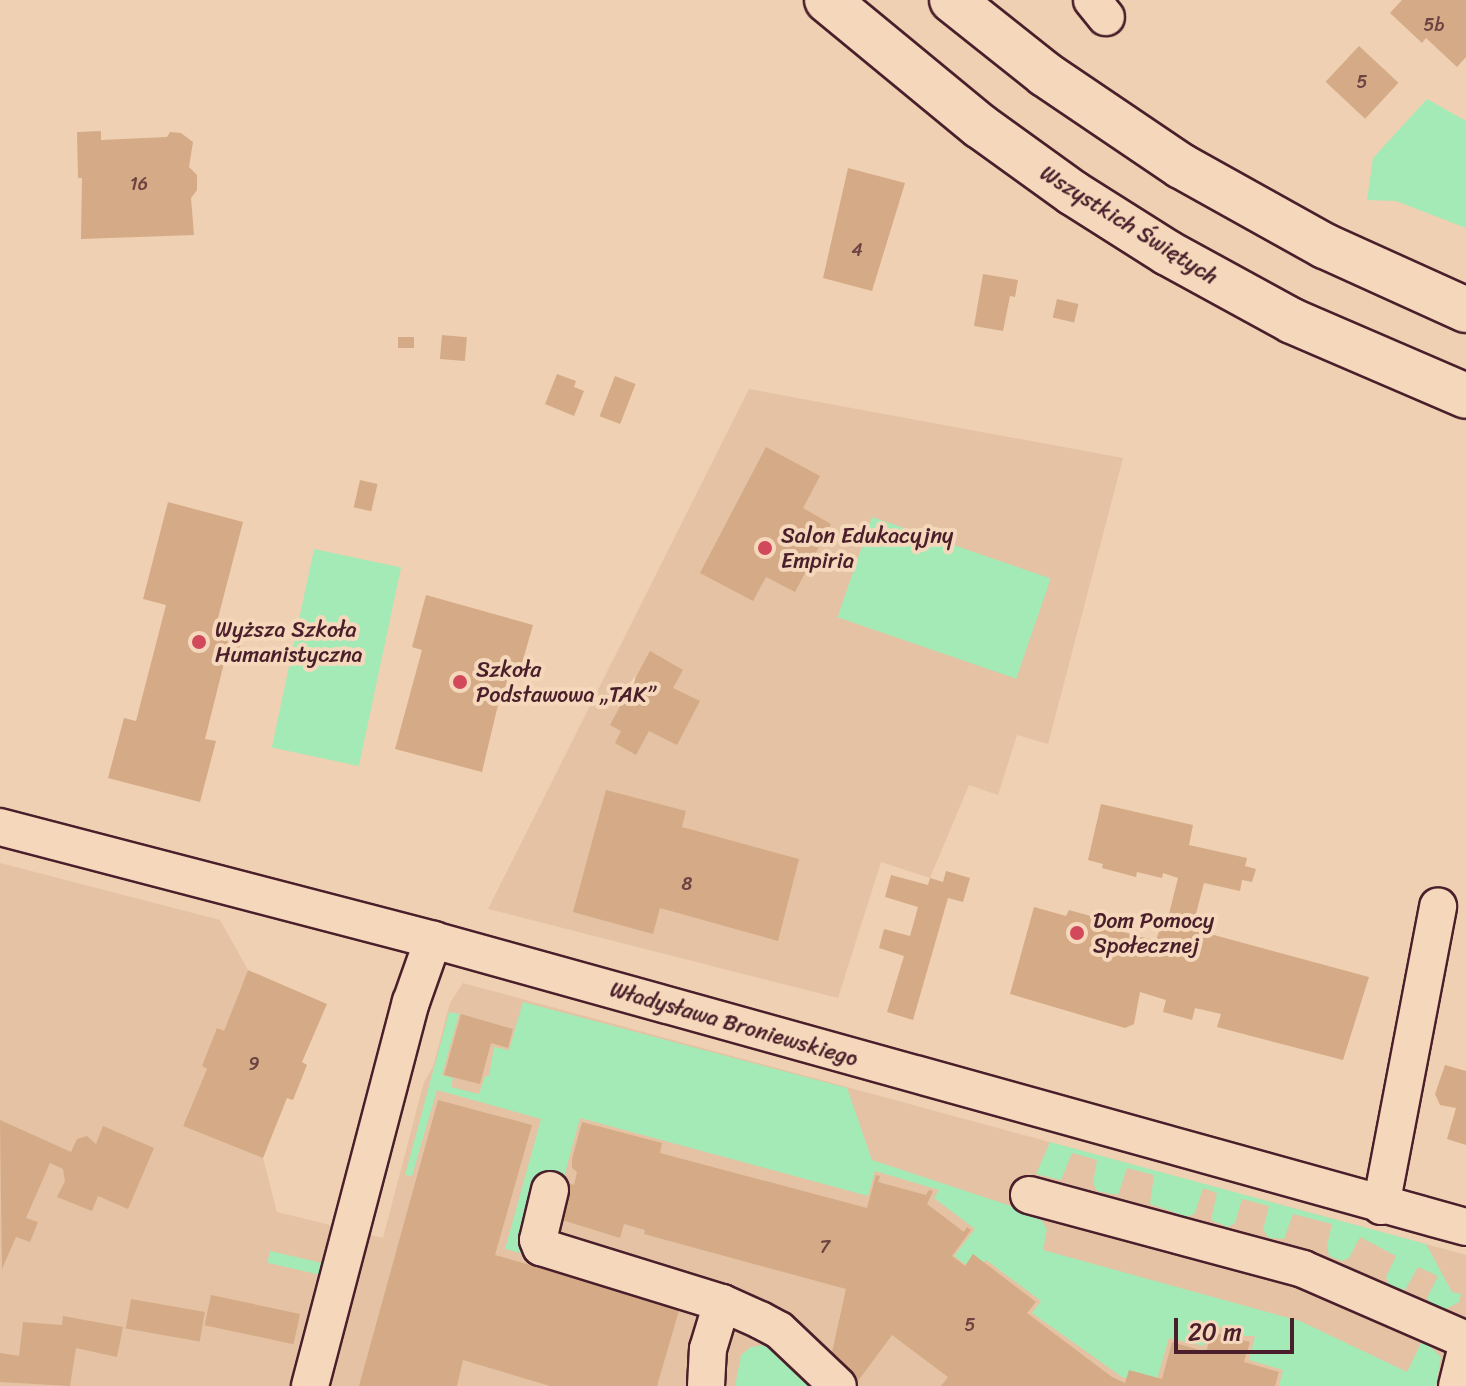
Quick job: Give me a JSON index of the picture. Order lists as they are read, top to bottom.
{
  "streets": {
    "street": ["Wszystkich Świętych", "Władysława Broniewskiego"]
  },
  "places": [
    "Salon Edukacyjny Empiria",
    "Wyższa Szkoła Humanistyczna",
    "Szkoła Podstawowa „TAK”",
    "Dom Pomocy Społecznej"
  ],
  "house_numbers": [
    "5b",
    "5",
    "16",
    "4",
    "8",
    "9",
    "7",
    "5"
  ],
  "scale_bar": "20 m"
}
